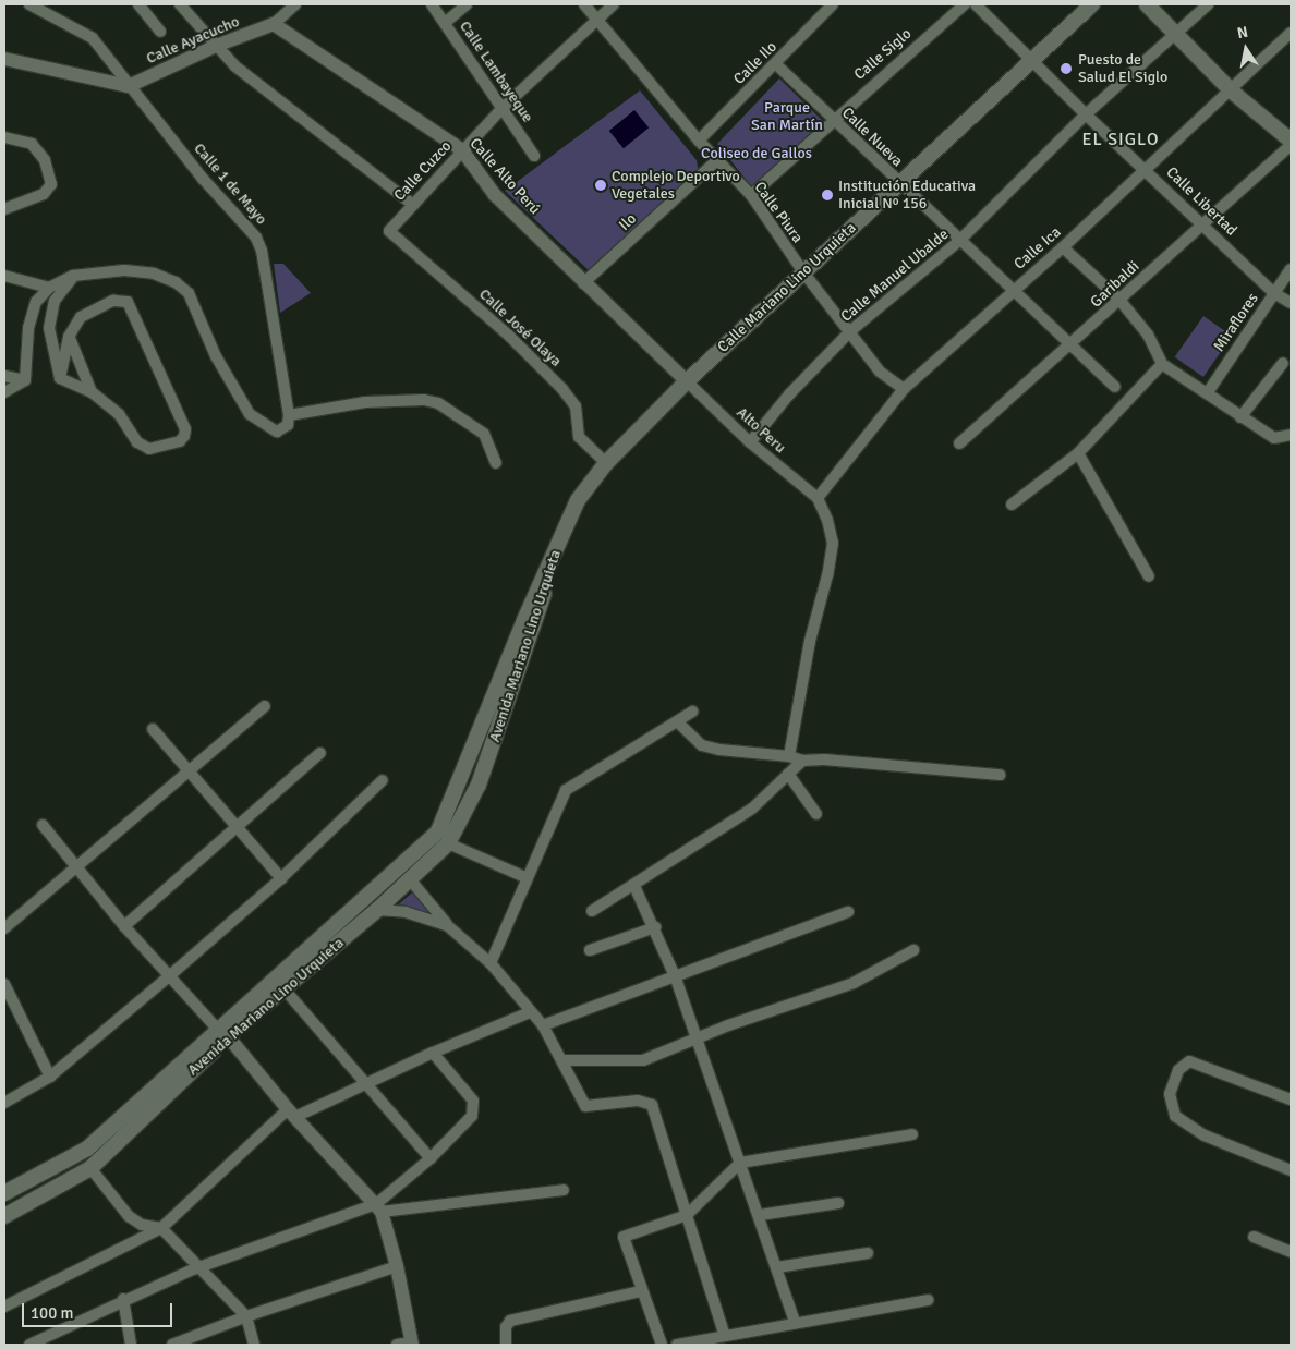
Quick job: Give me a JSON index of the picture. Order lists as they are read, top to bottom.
{
  "streets": {
    "main road": ["Calle Mariano Lino Urquieta", "Avenida Mariano Lino Urquieta"],
    "street": [
      "Calle Ayacucho",
      "Calle Siglo",
      "Calle Ilo",
      "Calle Lambayeque",
      "Calle Nueva",
      "Calle Cuzco",
      "Calle Alto Perú",
      "Calle 1 de Mayo",
      "Calle Libertad",
      "Calle Piura",
      "Ilo",
      "Calle Ica",
      "Calle Manuel Ubalde",
      "Garibaldi",
      "Miraflores",
      "Calle José Olaya",
      "Alto Peru"
    ]
  },
  "crossings": [
    ["Calle Ayacucho", "Calle Alto Perú"],
    ["Calle Ayacucho", "Calle 1 de Mayo"],
    ["Calle Siglo", "Calle Nueva"],
    ["Calle Siglo", "Calle Piura"],
    ["Calle Ilo", "Calle Nueva"],
    ["Calle Ilo", "Calle Piura"],
    ["Calle Lambayeque", "Calle Cuzco"],
    ["Calle Nueva", "Calle Ica"],
    ["Calle Nueva", "Calle Manuel Ubalde"],
    ["Calle Nueva", "Garibaldi"],
    ["Calle Nueva", "Calle Mariano Lino Urquieta"],
    ["Calle Cuzco", "Calle Alto Perú"],
    ["Calle Cuzco", "Calle Piura"],
    ["Calle Cuzco", "Calle José Olaya"],
    ["Calle Alto Perú", "Ilo"],
    ["Calle Alto Perú", "Calle Mariano Lino Urquieta"],
    ["Calle Alto Perú", "Alto Peru"],
    ["Calle Libertad", "Calle Ica"],
    ["Calle Libertad", "Calle Manuel Ubalde"],
    ["Calle Libertad", "Garibaldi"],
    ["Calle Libertad", "Calle Mariano Lino Urquieta"],
    ["Calle Libertad", "Miraflores"],
    ["Calle Piura", "Ilo"],
    ["Calle Piura", "Calle Ica"],
    ["Calle Piura", "Calle Manuel Ubalde"],
    ["Calle Piura", "Calle Mariano Lino Urquieta"],
    ["Calle Ica", "Alto Peru"],
    ["Calle Manuel Ubalde", "Alto Peru"],
    ["Calle Mariano Lino Urquieta", "Calle José Olaya"],
    ["Calle Mariano Lino Urquieta", "Alto Peru"],
    ["Calle Mariano Lino Urquieta", "Avenida Mariano Lino Urquieta"]
  ],
  "districts": ["EL SIGLO"],
  "parks": ["Parque San Martín", "Coliseo de Gallos"],
  "places": ["Puesto de Salud El Siglo", "Complejo Deportivo Vegetales", "Institución Educativa Inicial Nº 156"],
  "scale_bar": "100 m",
  "north": "top"
}
